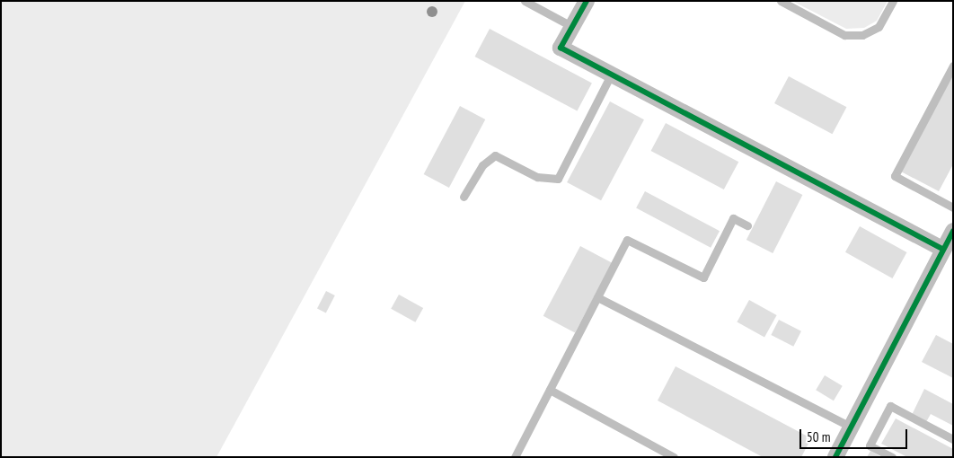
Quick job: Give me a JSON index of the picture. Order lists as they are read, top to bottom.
{
  "scale_bar": "50 m"
}
